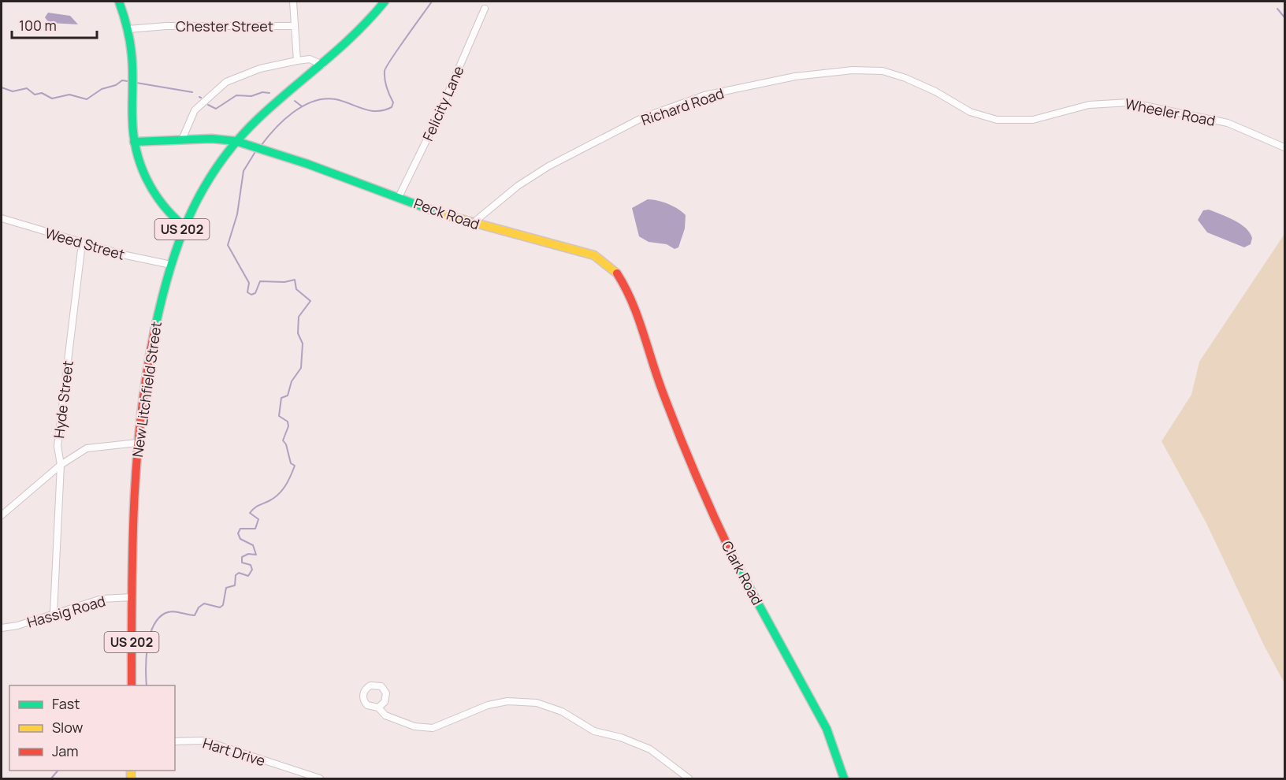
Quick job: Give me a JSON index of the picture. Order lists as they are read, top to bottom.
{
  "streets": {
    "main road": [
      "Peck Road",
      "US 202",
      "New Litchfield Street",
      "Clark Road"
    ],
    "street": [
      "Chester Street",
      "Felicity Lane",
      "Richard Road",
      "Wheeler Road",
      "Weed Street",
      "Hyde Street",
      "Hassig Road",
      "Hart Drive"
    ]
  },
  "crossings": [
    ["Felicity Lane", "Peck Road"],
    ["Richard Road", "Wheeler Road"],
    ["Richard Road", "Peck Road"],
    ["Peck Road", "New Litchfield Street"],
    ["Peck Road", "Clark Road"],
    ["Weed Street", "New Litchfield Street"],
    ["Weed Street", "Hyde Street"],
    ["New Litchfield Street", "Hassig Road"],
    ["Hyde Street", "Hassig Road"]
  ],
  "legend": ["Fast", "Slow", "Jam"],
  "scale_bar": "100 m"
}
